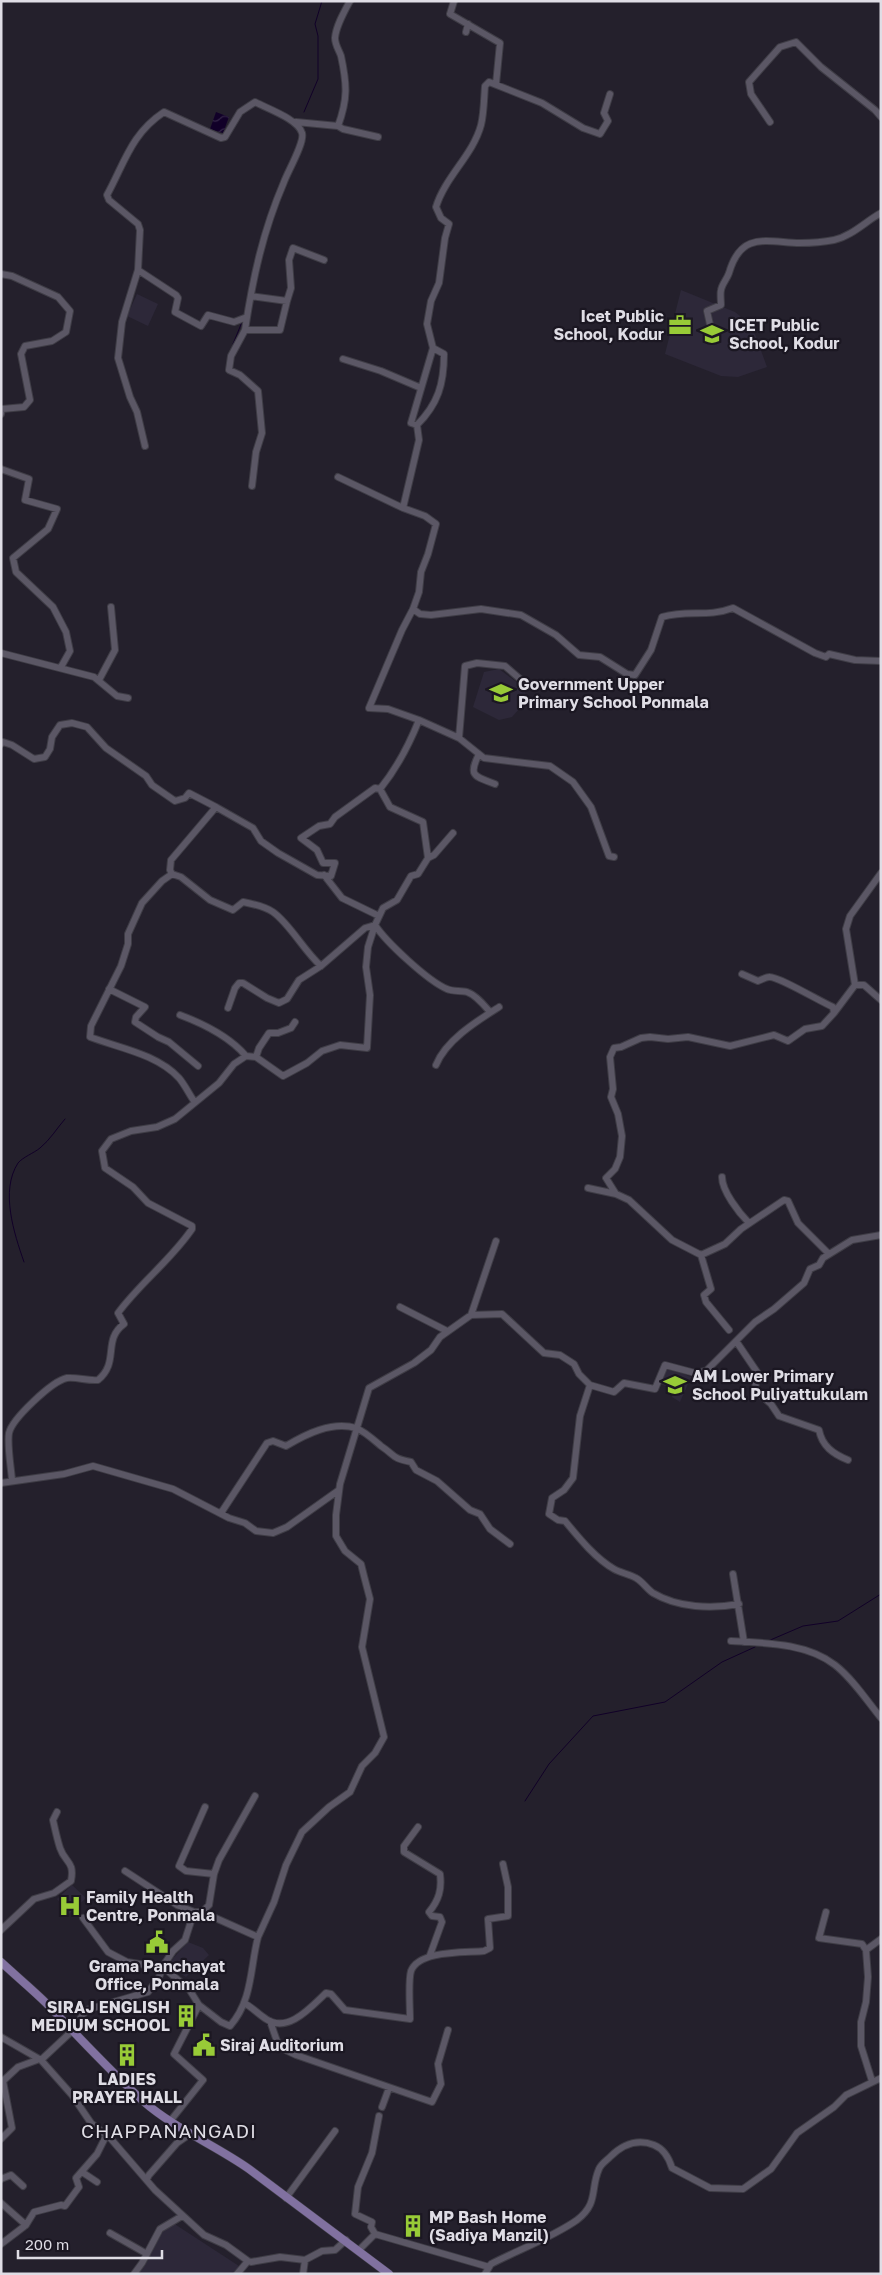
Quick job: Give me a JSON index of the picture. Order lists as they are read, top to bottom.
{
  "districts": ["CHAPPANANGADI"],
  "places": {
    "office": ["Icet Public School, Kodur"],
    "school or university": ["ICET Public School, Kodur", "Government Upper Primary School Ponmala", "AM Lower Primary School Puliyattukulam"],
    "hospital": ["Family Health Centre, Ponmala"],
    "public building": ["Grama Panchayat Office, Ponmala", "Siraj Auditorium"],
    "building": ["SIRAJ ENGLISH MEDIUM SCHOOL", "LADIES PRAYER HALL", "MP Bash Home (Sadiya Manzil)"]
  },
  "scale_bar": "200 m"
}
